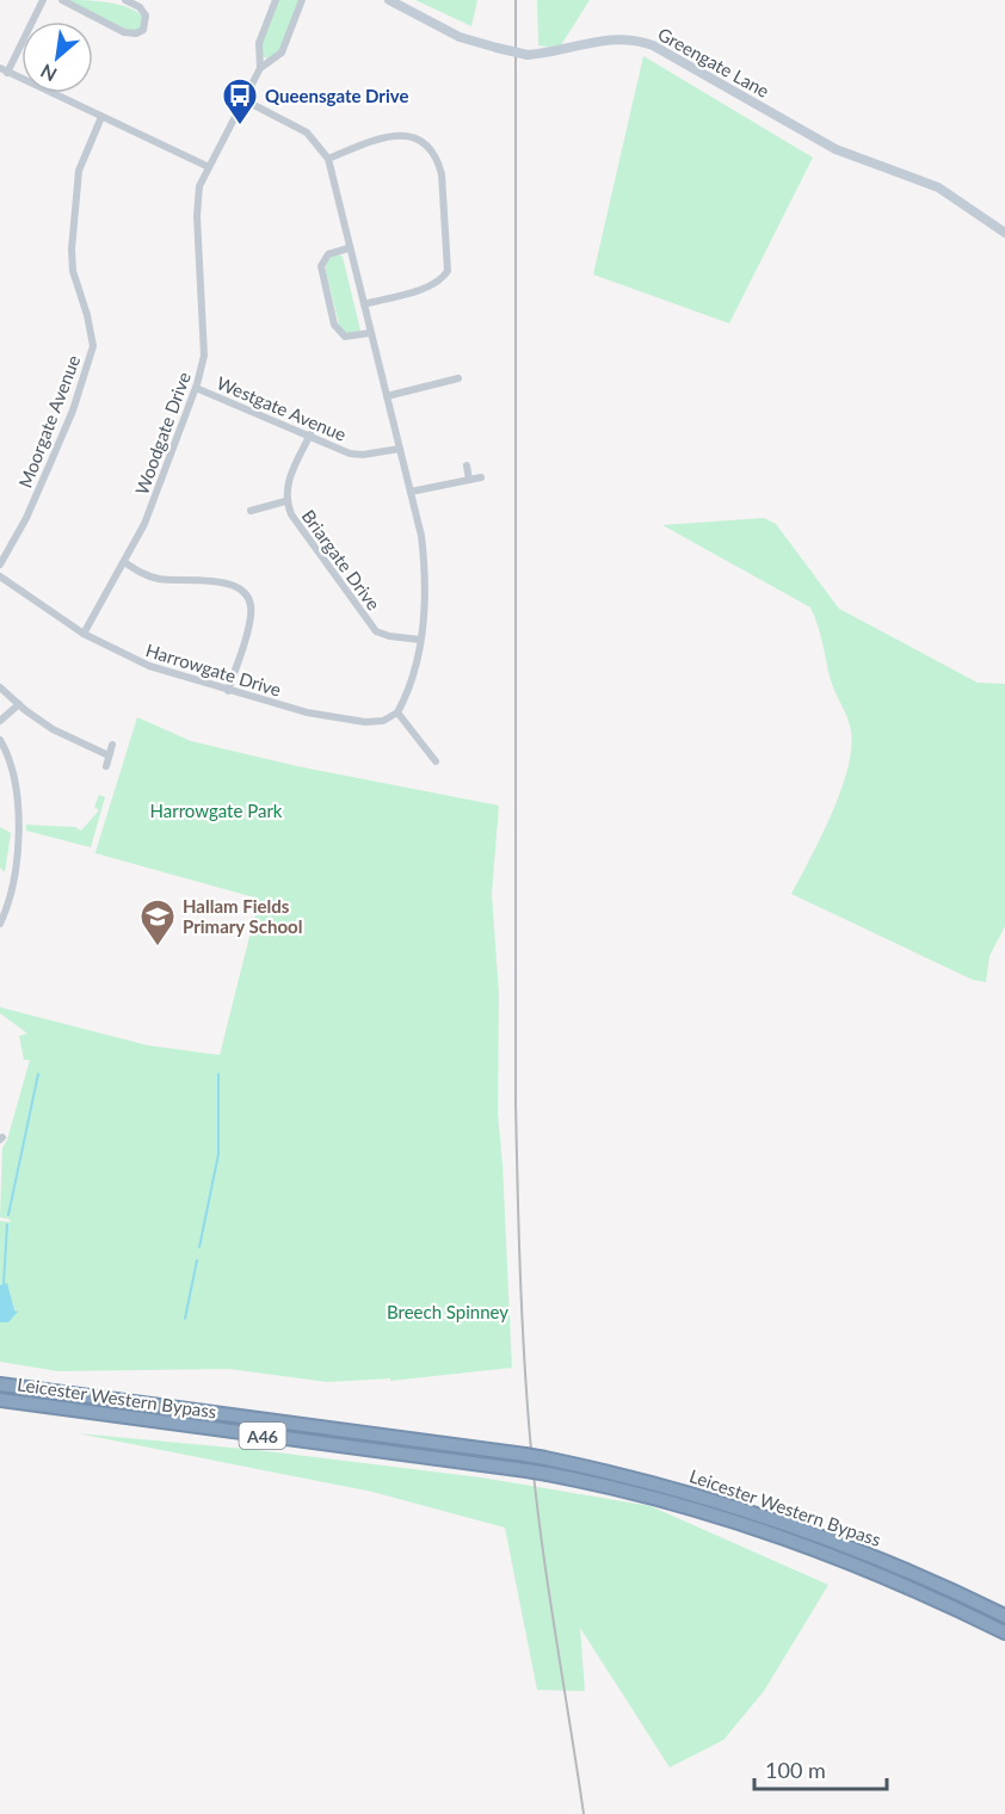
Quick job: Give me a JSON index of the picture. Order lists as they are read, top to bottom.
{
  "streets": {
    "highway": ["Leicester Western Bypass", "A46"],
    "street": [
      "Greengate Lane",
      "Westgate Avenue",
      "Moorgate Avenue",
      "Woodgate Drive",
      "Briargate Drive",
      "Harrowgate Drive"
    ]
  },
  "crossings": [
    ["Westgate Avenue", "Woodgate Drive"],
    ["Westgate Avenue", "Briargate Drive"],
    ["Woodgate Drive", "Harrowgate Drive"]
  ],
  "parks": ["Harrowgate Park", "Breech Spinney"],
  "places": {
    "bus stop": ["Queensgate Drive"],
    "school or university": ["Hallam Fields Primary School"]
  },
  "scale_bar": "100 m",
  "north": "bottom left"
}
